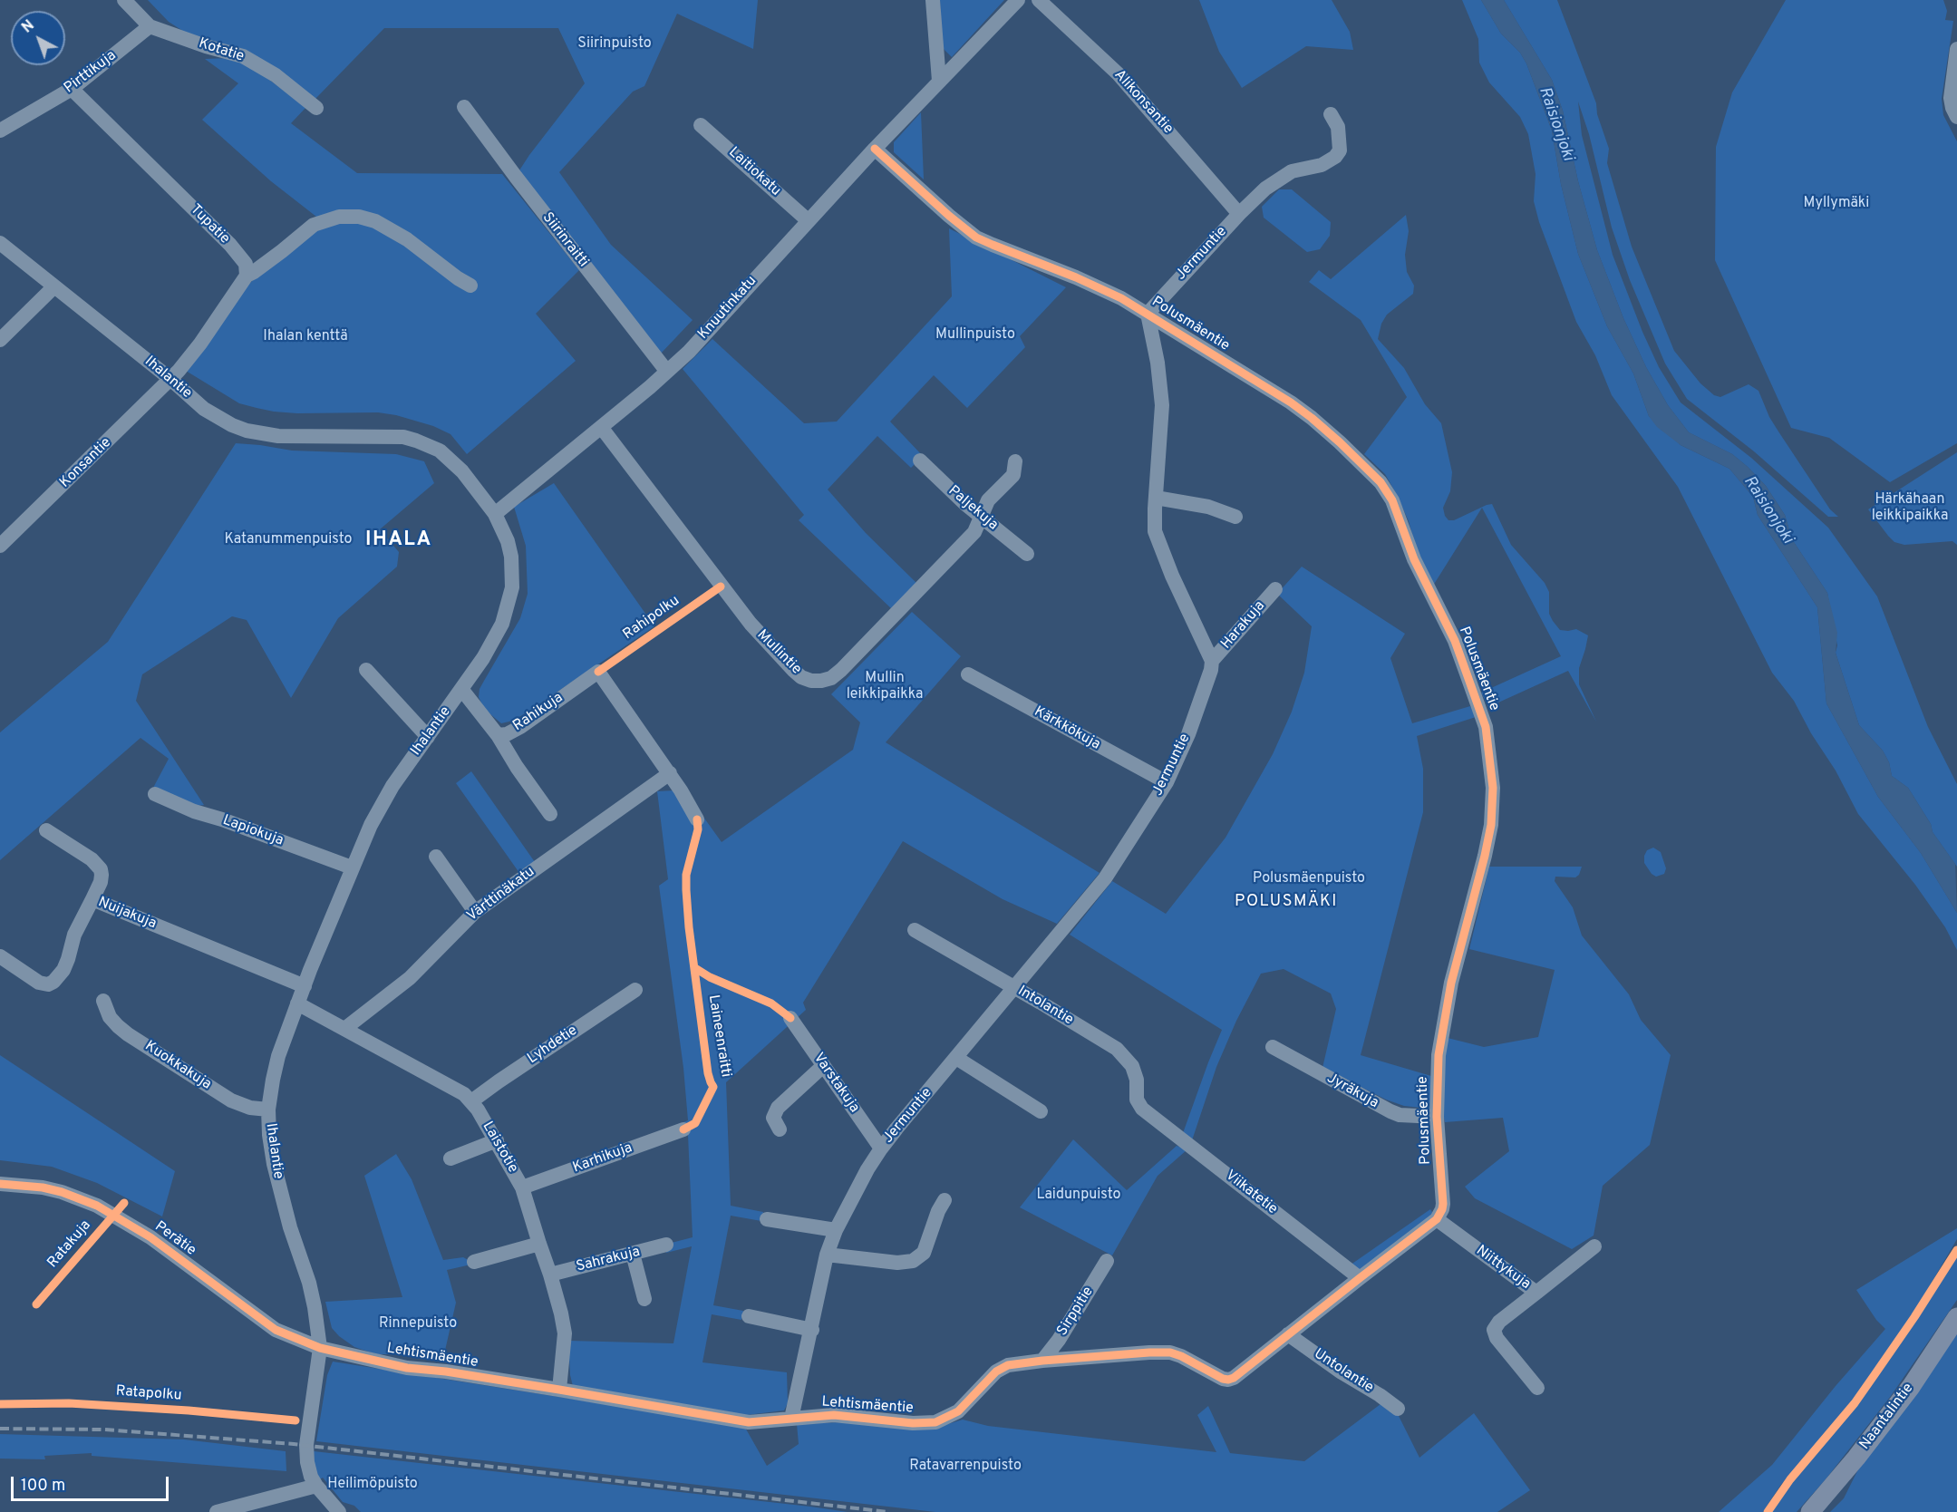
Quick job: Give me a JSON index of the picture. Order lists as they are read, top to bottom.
{
  "streets": {
    "main road": ["Naantalintie"],
    "street": [
      "Kotatie",
      "Pirttikuja",
      "Alikonsantie",
      "Laitiokatu",
      "Tupatie",
      "Siirinraitti",
      "Jermuntie",
      "Knuutinkatu",
      "Polusmäentie",
      "Ihalantie",
      "Konsantie",
      "Paljekuja",
      "Harakuja",
      "Mullintie",
      "Rahikuja",
      "Kärkkökuja",
      "Lapiokuja",
      "Värttinäkatu",
      "Nuijakuja",
      "Intolantie",
      "Lyhdetie",
      "Kuokkakuja",
      "Varstakuja",
      "Jyräkuja",
      "Laistotie",
      "Karhikuja",
      "Viikatetie",
      "Perätie",
      "Sahrakuja",
      "Niittykuja",
      "Sirppitie",
      "Lehtismäentie",
      "Untolantie"
    ],
    "cycle path": [
      "Rahipolku",
      "Laineenraitti",
      "Ratakuja",
      "Ratapolku"
    ]
  },
  "crossings": [
    ["Kotatie", "Pirttikuja"],
    ["Pirttikuja", "Tupatie"],
    ["Alikonsantie", "Jermuntie"],
    ["Laitiokatu", "Knuutinkatu"],
    ["Siirinraitti", "Knuutinkatu"],
    ["Jermuntie", "Polusmäentie"],
    ["Jermuntie", "Harakuja"],
    ["Jermuntie", "Kärkkökuja"],
    ["Jermuntie", "Intolantie"],
    ["Jermuntie", "Varstakuja"],
    ["Jermuntie", "Lehtismäentie"],
    ["Knuutinkatu", "Polusmäentie"],
    ["Knuutinkatu", "Ihalantie"],
    ["Knuutinkatu", "Mullintie"],
    ["Polusmäentie", "Jyräkuja"],
    ["Polusmäentie", "Niittykuja"],
    ["Ihalantie", "Konsantie"],
    ["Ihalantie", "Rahikuja"],
    ["Ihalantie", "Lapiokuja"],
    ["Ihalantie", "Nuijakuja"],
    ["Ihalantie", "Kuokkakuja"],
    ["Ihalantie", "Laistotie"],
    ["Ihalantie", "Perätie"],
    ["Ihalantie", "Lehtismäentie"],
    ["Paljekuja", "Mullintie"],
    ["Rahikuja", "Värttinäkatu"],
    ["Värttinäkatu", "Laistotie"],
    ["Intolantie", "Viikatetie"],
    ["Lyhdetie", "Laistotie"],
    ["Laistotie", "Karhikuja"],
    ["Laistotie", "Sahrakuja"],
    ["Laistotie", "Lehtismäentie"],
    ["Perätie", "Lehtismäentie"],
    ["Sirppitie", "Lehtismäentie"],
    ["Lehtismäentie", "Untolantie"]
  ],
  "districts": ["IHALA", "POLUSMÄKI"],
  "water": ["Raisionjoki"],
  "parks": [
    "Siirinpuisto",
    "Myllymäki",
    "Mullinpuisto",
    "Ihalan kenttä",
    "Härkähaan leikkipaikka",
    "Katanummenpuisto",
    "Mullin leikkipaikka",
    "Polusmäenpuisto",
    "Laidunpuisto",
    "Rinnepuisto",
    "Ratavarrenpuisto",
    "Heilimöpuisto"
  ],
  "scale_bar": "100 m",
  "north": "top left"
}
